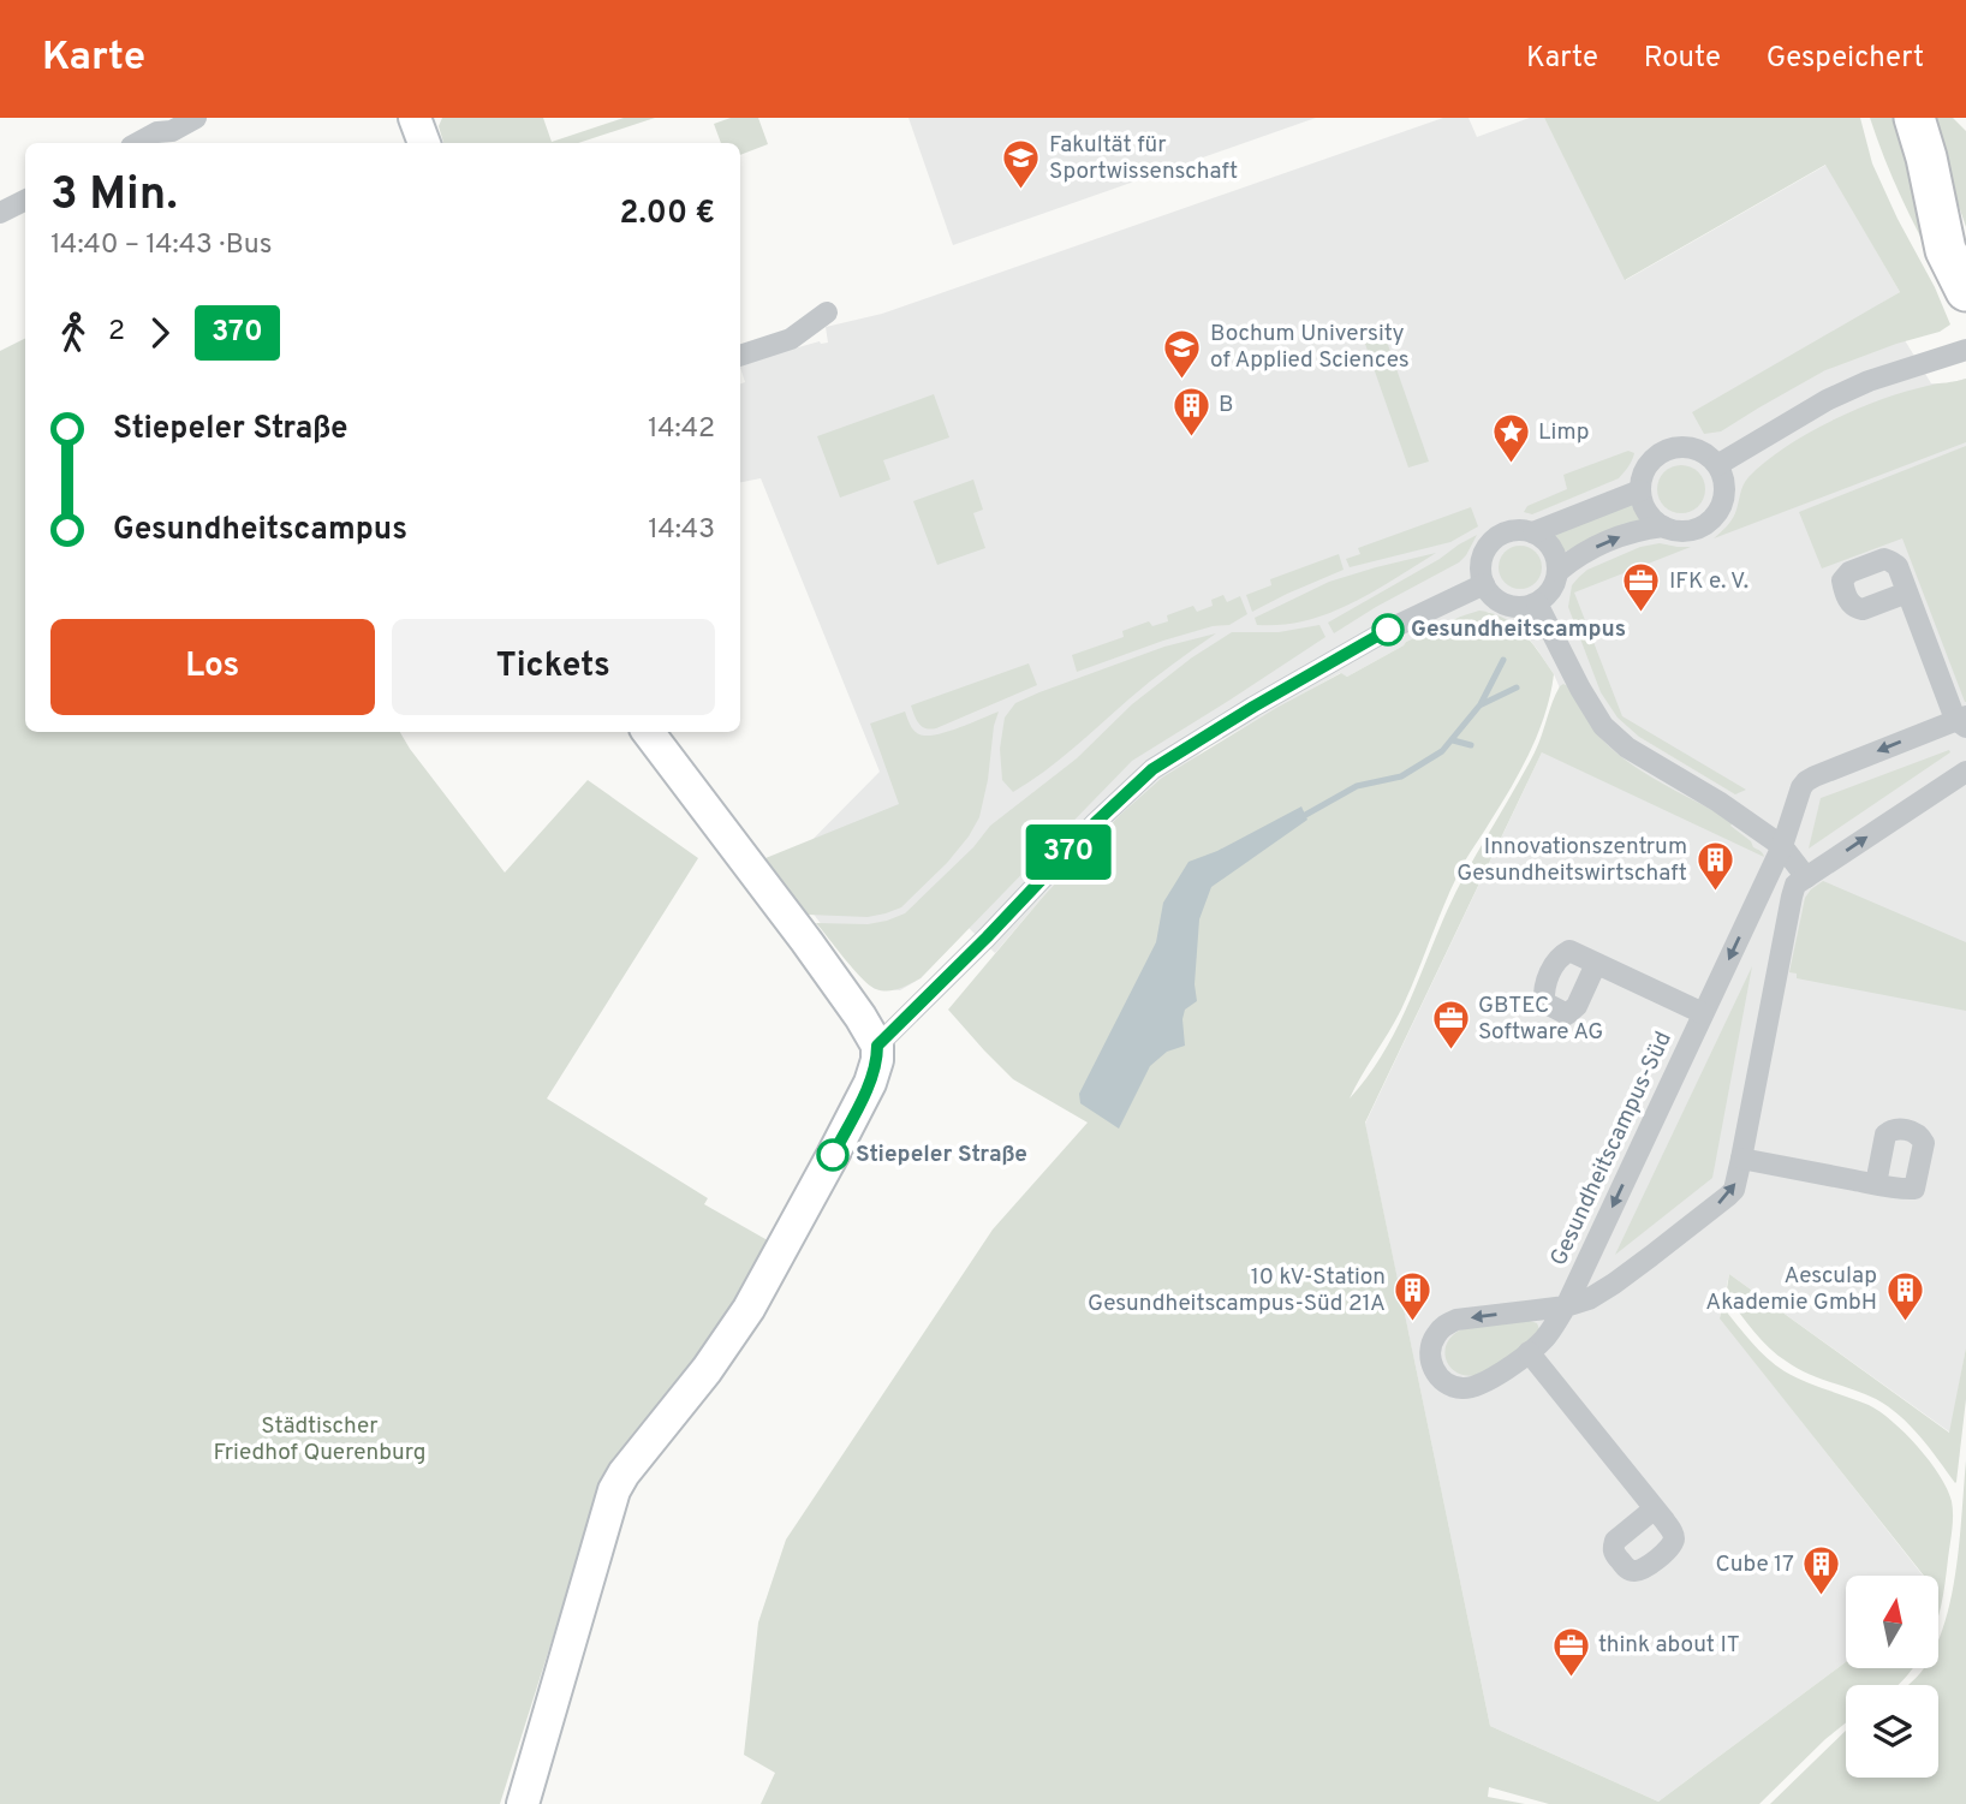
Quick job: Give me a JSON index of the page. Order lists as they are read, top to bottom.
{
  "streets": {
    "street": ["Gesundheitscampus-Süd"]
  },
  "parks": ["Städtischer Friedhof Querenburg"],
  "places": {
    "school or university": ["Fakultät für Sportwissenschaft", "Bochum University of Applied Sciences"],
    "building": [
      "B",
      "Innovationszentrum Gesundheitswirtschaft",
      "Aesculap Akademie GmbH",
      "10 kV-Station Gesundheitscampus-Süd 21A",
      "Cube 17"
    ],
    "place": ["Limp"],
    "office": ["IFK e. V.", "GBTEC Software AG", "think about IT"],
    "other": ["Gesundheitscampus", "Stiepeler Straße"]
  },
  "lines": ["bus line 370"],
  "north": "top",
  "page": {
    "header": "Karte",
    "nav": ["Karte", "Route", "Gespeichert"],
    "on_map": "370",
    "heading": ["3 Min.", "14:40 – 14:43 · Bus", "2.00 €"],
    "legs": ["2", "370"],
    "list": [
      {
        "name": "Stiepeler Straße",
        "value": "14:42"
      },
      {
        "name": "Gesundheitscampus",
        "value": "14:43"
      }
    ],
    "buttons": ["Los", "Tickets"]
  }
}
